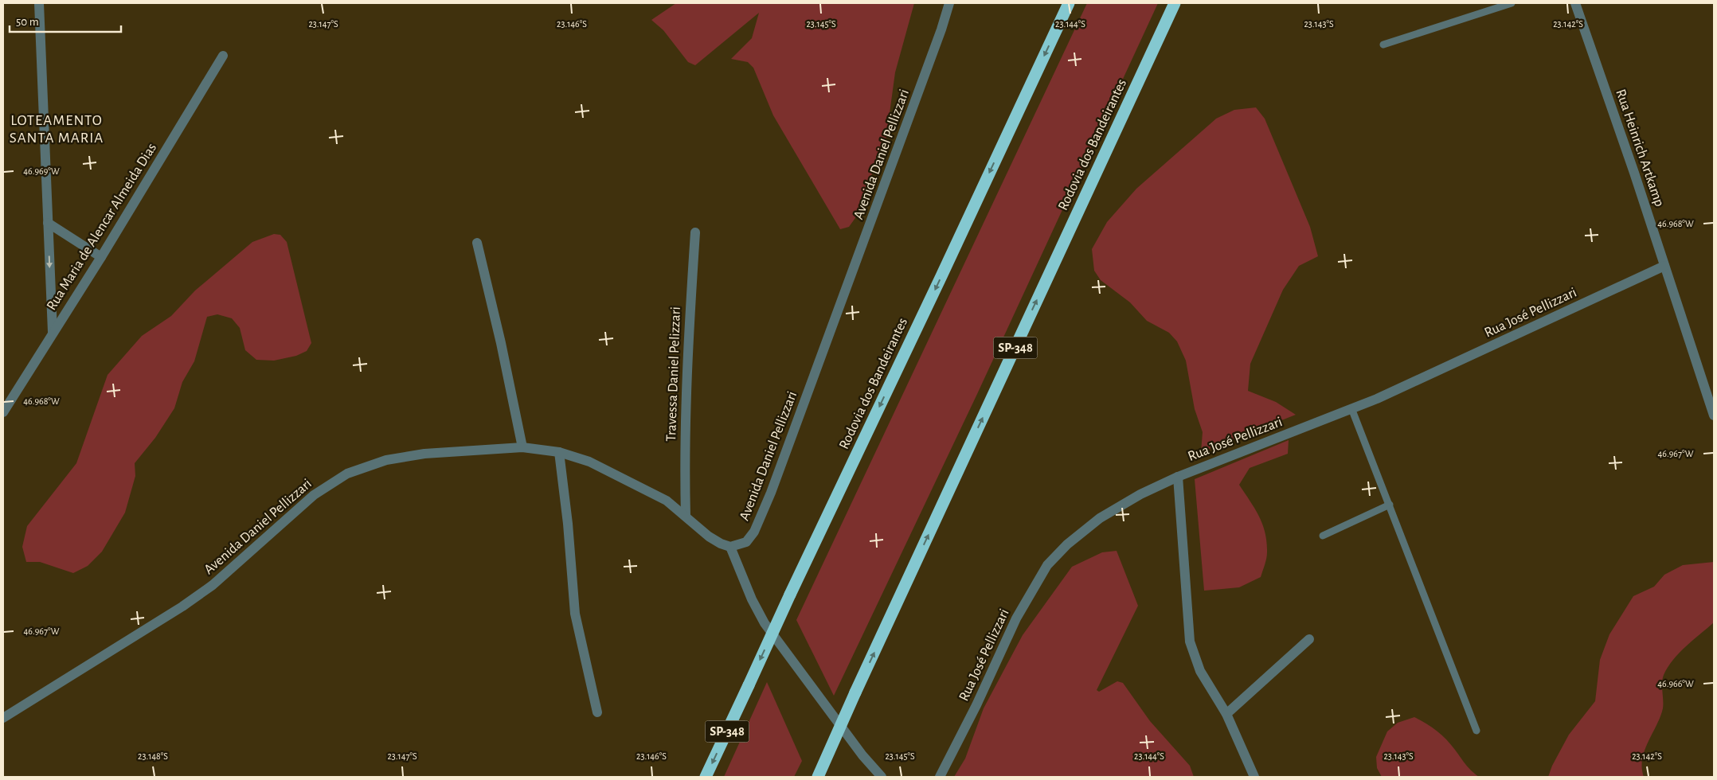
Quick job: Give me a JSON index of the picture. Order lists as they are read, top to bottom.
{
  "streets": {
    "highway": ["Rodovia dos Bandeirantes", "SP-348"],
    "street": [
      "Rua Heinrich Artkamp",
      "Avenida Daniel Pellizzari",
      "Rua Maria de Alencar Almeida Dias",
      "Rua José Pellizzari",
      "Travessa Daniel Pelizzari"
    ]
  },
  "crossings": [
    ["Rua Heinrich Artkamp", "Rua José Pellizzari"],
    ["Avenida Daniel Pellizzari", "Travessa Daniel Pelizzari"]
  ],
  "districts": ["LOTEAMENTO SANTA MARIA"],
  "scale_bar": "50 m",
  "coordinates": [
    "23.147°S",
    "23.146°S",
    "23.145°S",
    "23.144°S",
    "23.143°S",
    "23.142°S",
    "46.969°W",
    "46.968°W",
    "46.967°W",
    "46.966°W",
    "23.148°S"
  ]
}
